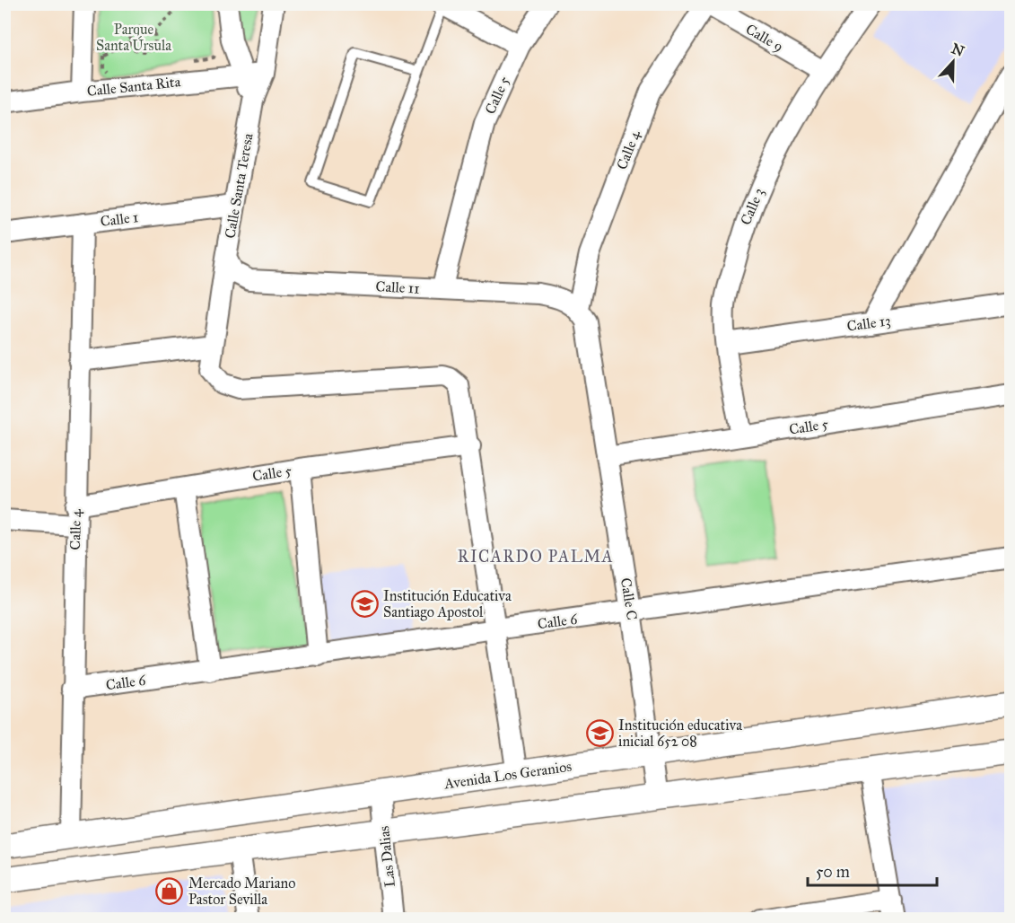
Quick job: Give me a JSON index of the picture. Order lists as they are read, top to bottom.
{
  "streets": {
    "street": [
      "Calle 9",
      "Calle Santa Rita",
      "Calle 5",
      "Calle 4",
      "Calle Santa Teresa",
      "Calle 3",
      "Calle 1",
      "Calle 11",
      "Calle 13",
      "Calle C",
      "Calle 6",
      "Avenida Los Geranios",
      "Las Dalias"
    ]
  },
  "crossings": [
    ["Calle 9", "Calle 4"],
    ["Calle 9", "Calle 3"],
    ["Calle Santa Rita", "Calle Santa Teresa"],
    ["Calle 5", "Calle 4"],
    ["Calle 5", "Calle Santa Teresa"],
    ["Calle 5", "Calle 3"],
    ["Calle 5", "Calle 11"],
    ["Calle 5", "Calle C"],
    ["Calle 4", "Calle 1"],
    ["Calle 4", "Calle 11"],
    ["Calle 4", "Calle C"],
    ["Calle 4", "Calle 6"],
    ["Calle 4", "Avenida Los Geranios"],
    ["Calle Santa Teresa", "Calle 1"],
    ["Calle Santa Teresa", "Calle 11"],
    ["Calle 3", "Calle 13"],
    ["Calle 11", "Calle C"],
    ["Calle C", "Calle 6"],
    ["Calle C", "Avenida Los Geranios"],
    ["Avenida Los Geranios", "Las Dalias"]
  ],
  "districts": ["RICARDO PALMA"],
  "parks": ["Parque Santa Úrsula"],
  "places": {
    "school or university": ["Institución Educativa Santiago Apostol", "Institución educativa inicial 652 08"],
    "shop": ["Mercado Mariano Pastor Sevilla"]
  },
  "scale_bar": "50 m",
  "north": "top"
}
